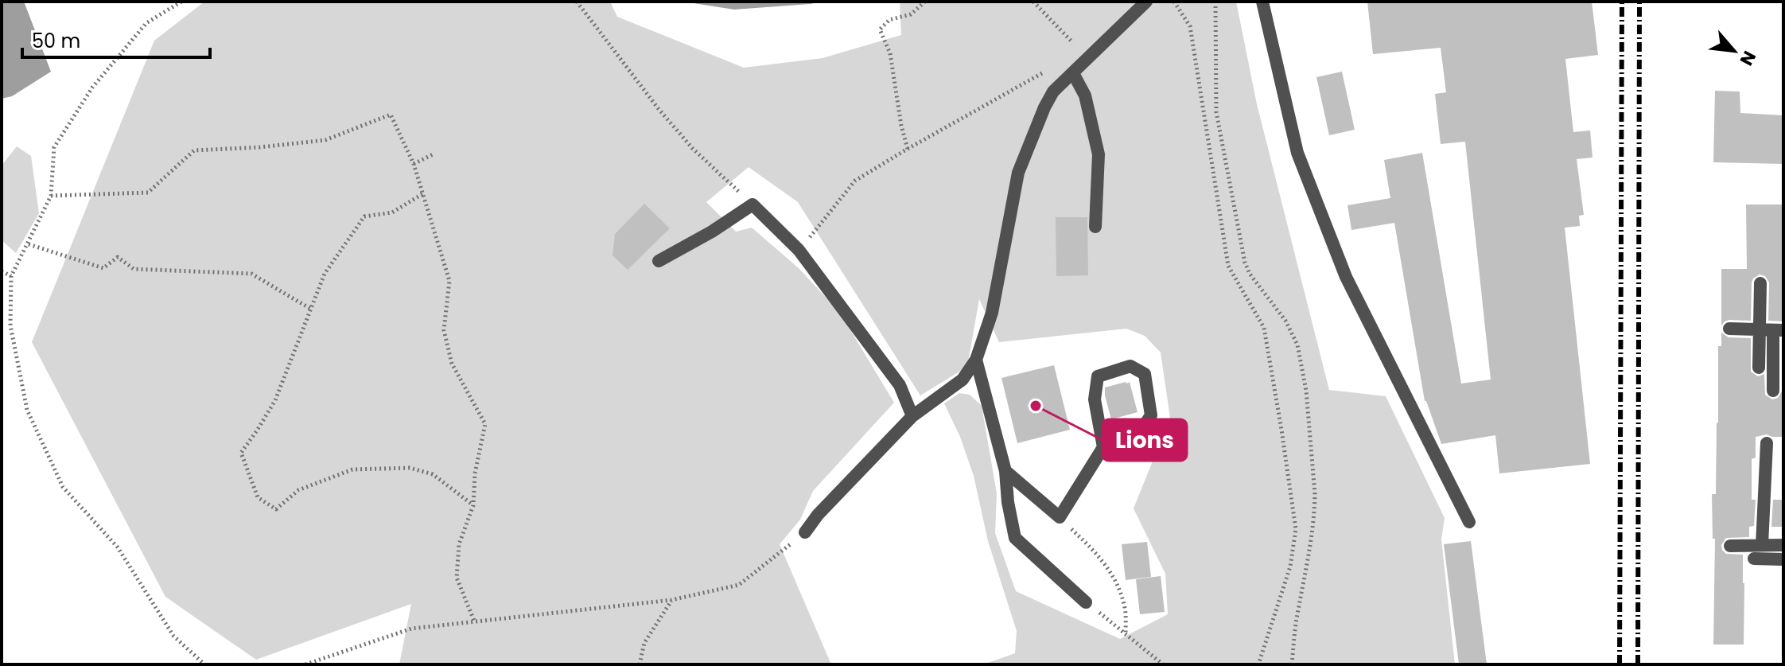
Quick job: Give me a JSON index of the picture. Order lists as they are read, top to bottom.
{
  "places": ["Lions"],
  "scale_bar": "50 m",
  "north": "bottom right"
}
